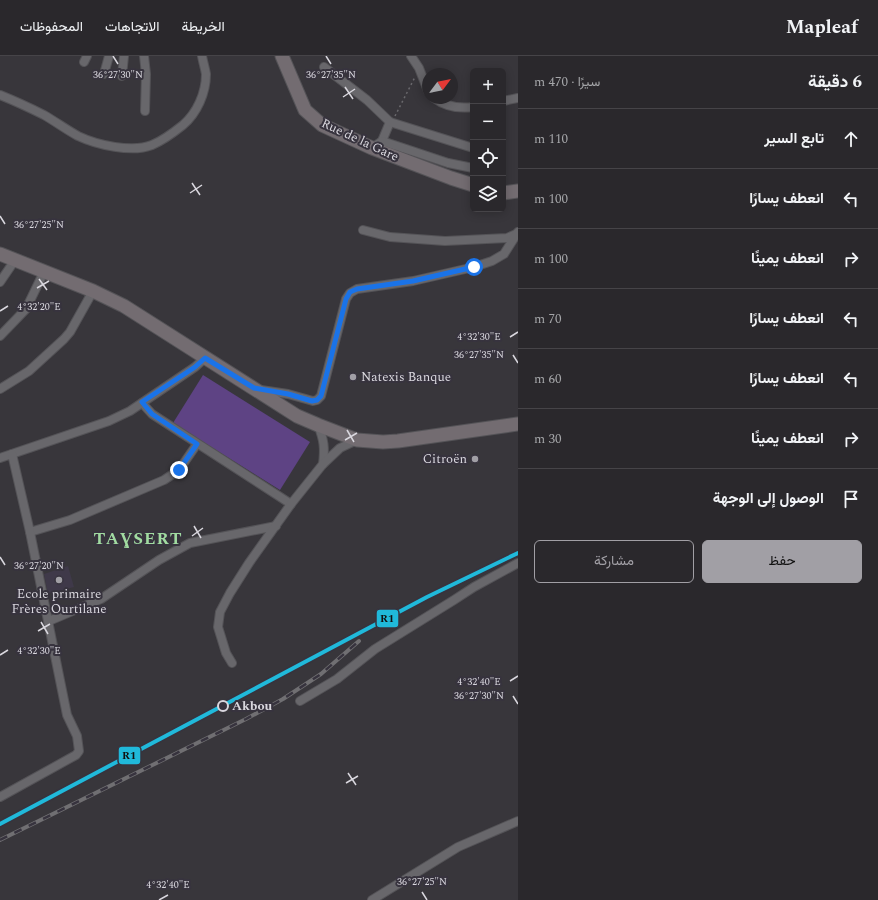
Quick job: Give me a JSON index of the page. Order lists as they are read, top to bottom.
{
  "streets": {
    "main road": ["Rue de la Gare"]
  },
  "districts": ["TAƔSERT"],
  "places": [
    "Natexis Banque",
    "Citroën",
    "Ecole primaire Frères Ourtilane",
    "Akbou"
  ],
  "lines": ["transit line R1"],
  "north": "top right",
  "page": {
    "header": "Mapleaf",
    "nav": ["الخريطة", "الاتجاهات", "المحفوظات"],
    "heading": ["6 دقيقة", "سيرًا · 470 m"],
    "map_buttons": ["+", "−"],
    "list": [
      ["تابع السير", "110 m"],
      ["انعطف يسارًا", "100 m"],
      ["انعطف يمينًا", "100 m"],
      ["انعطف يسارًا", "70 m"],
      ["انعطف يسارًا", "60 m"],
      ["انعطف يمينًا", "30 m"],
      "الوصول إلى الوجهة"
    ],
    "buttons": ["حفظ", "مشاركة"]
  },
  "coordinates": [
    "36°27'30\"N",
    "36°27'35\"N",
    "36°27'25\"N",
    "4°32'20\"E",
    "4°32'30\"E",
    "36°27'20\"N",
    "4°32'40\"E"
  ]
}
